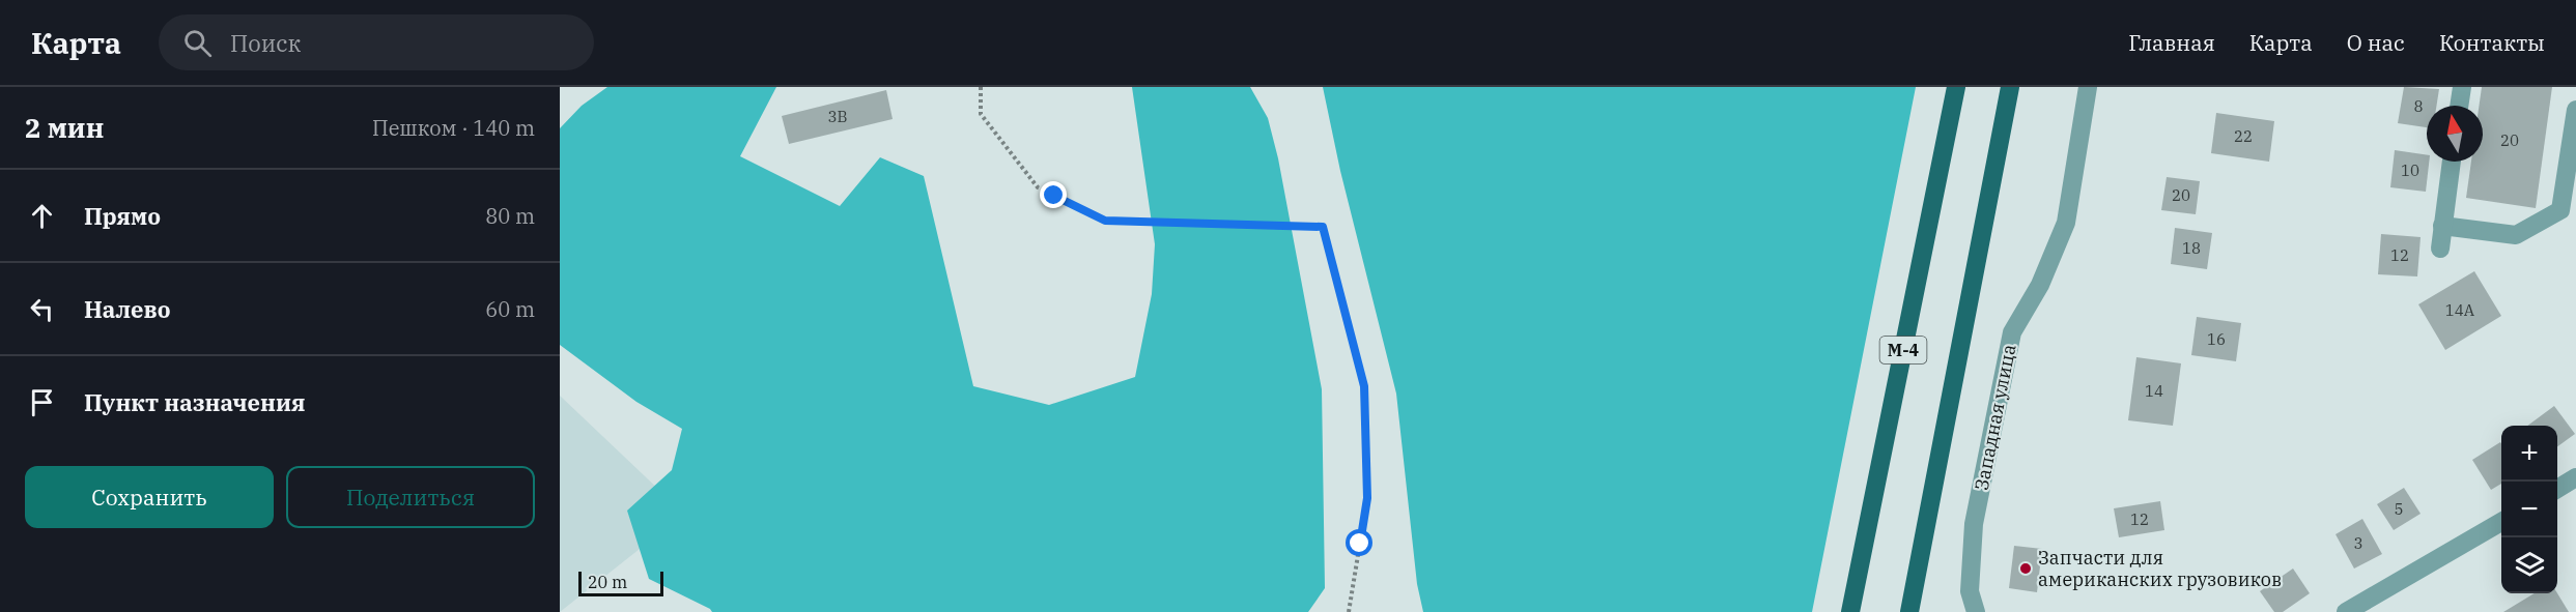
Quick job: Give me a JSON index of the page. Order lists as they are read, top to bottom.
{
  "streets": {
    "main road": ["М-4"],
    "street": ["Западная улица"]
  },
  "places": ["Запчасти для американских грузовиков"],
  "house_numbers": [
    "8",
    "3В",
    "22",
    "20",
    "10",
    "20",
    "18",
    "12",
    "14А",
    "16",
    "14",
    "5",
    "12",
    "3"
  ],
  "scale_bar": "20 m",
  "north": "top",
  "page": {
    "header": "Карта",
    "search": "Поиск",
    "nav": [
      "Главная",
      "Карта",
      "О нас",
      "Контакты"
    ],
    "heading": ["2 мин", "Пешком · 140 m"],
    "list": [
      ["Прямо", "80 m"],
      ["Налево", "60 m"],
      "Пункт назначения"
    ],
    "map_buttons": ["+", "−"],
    "buttons": ["Сохранить", "Поделиться"],
    "scale": "20 m"
  }
}
